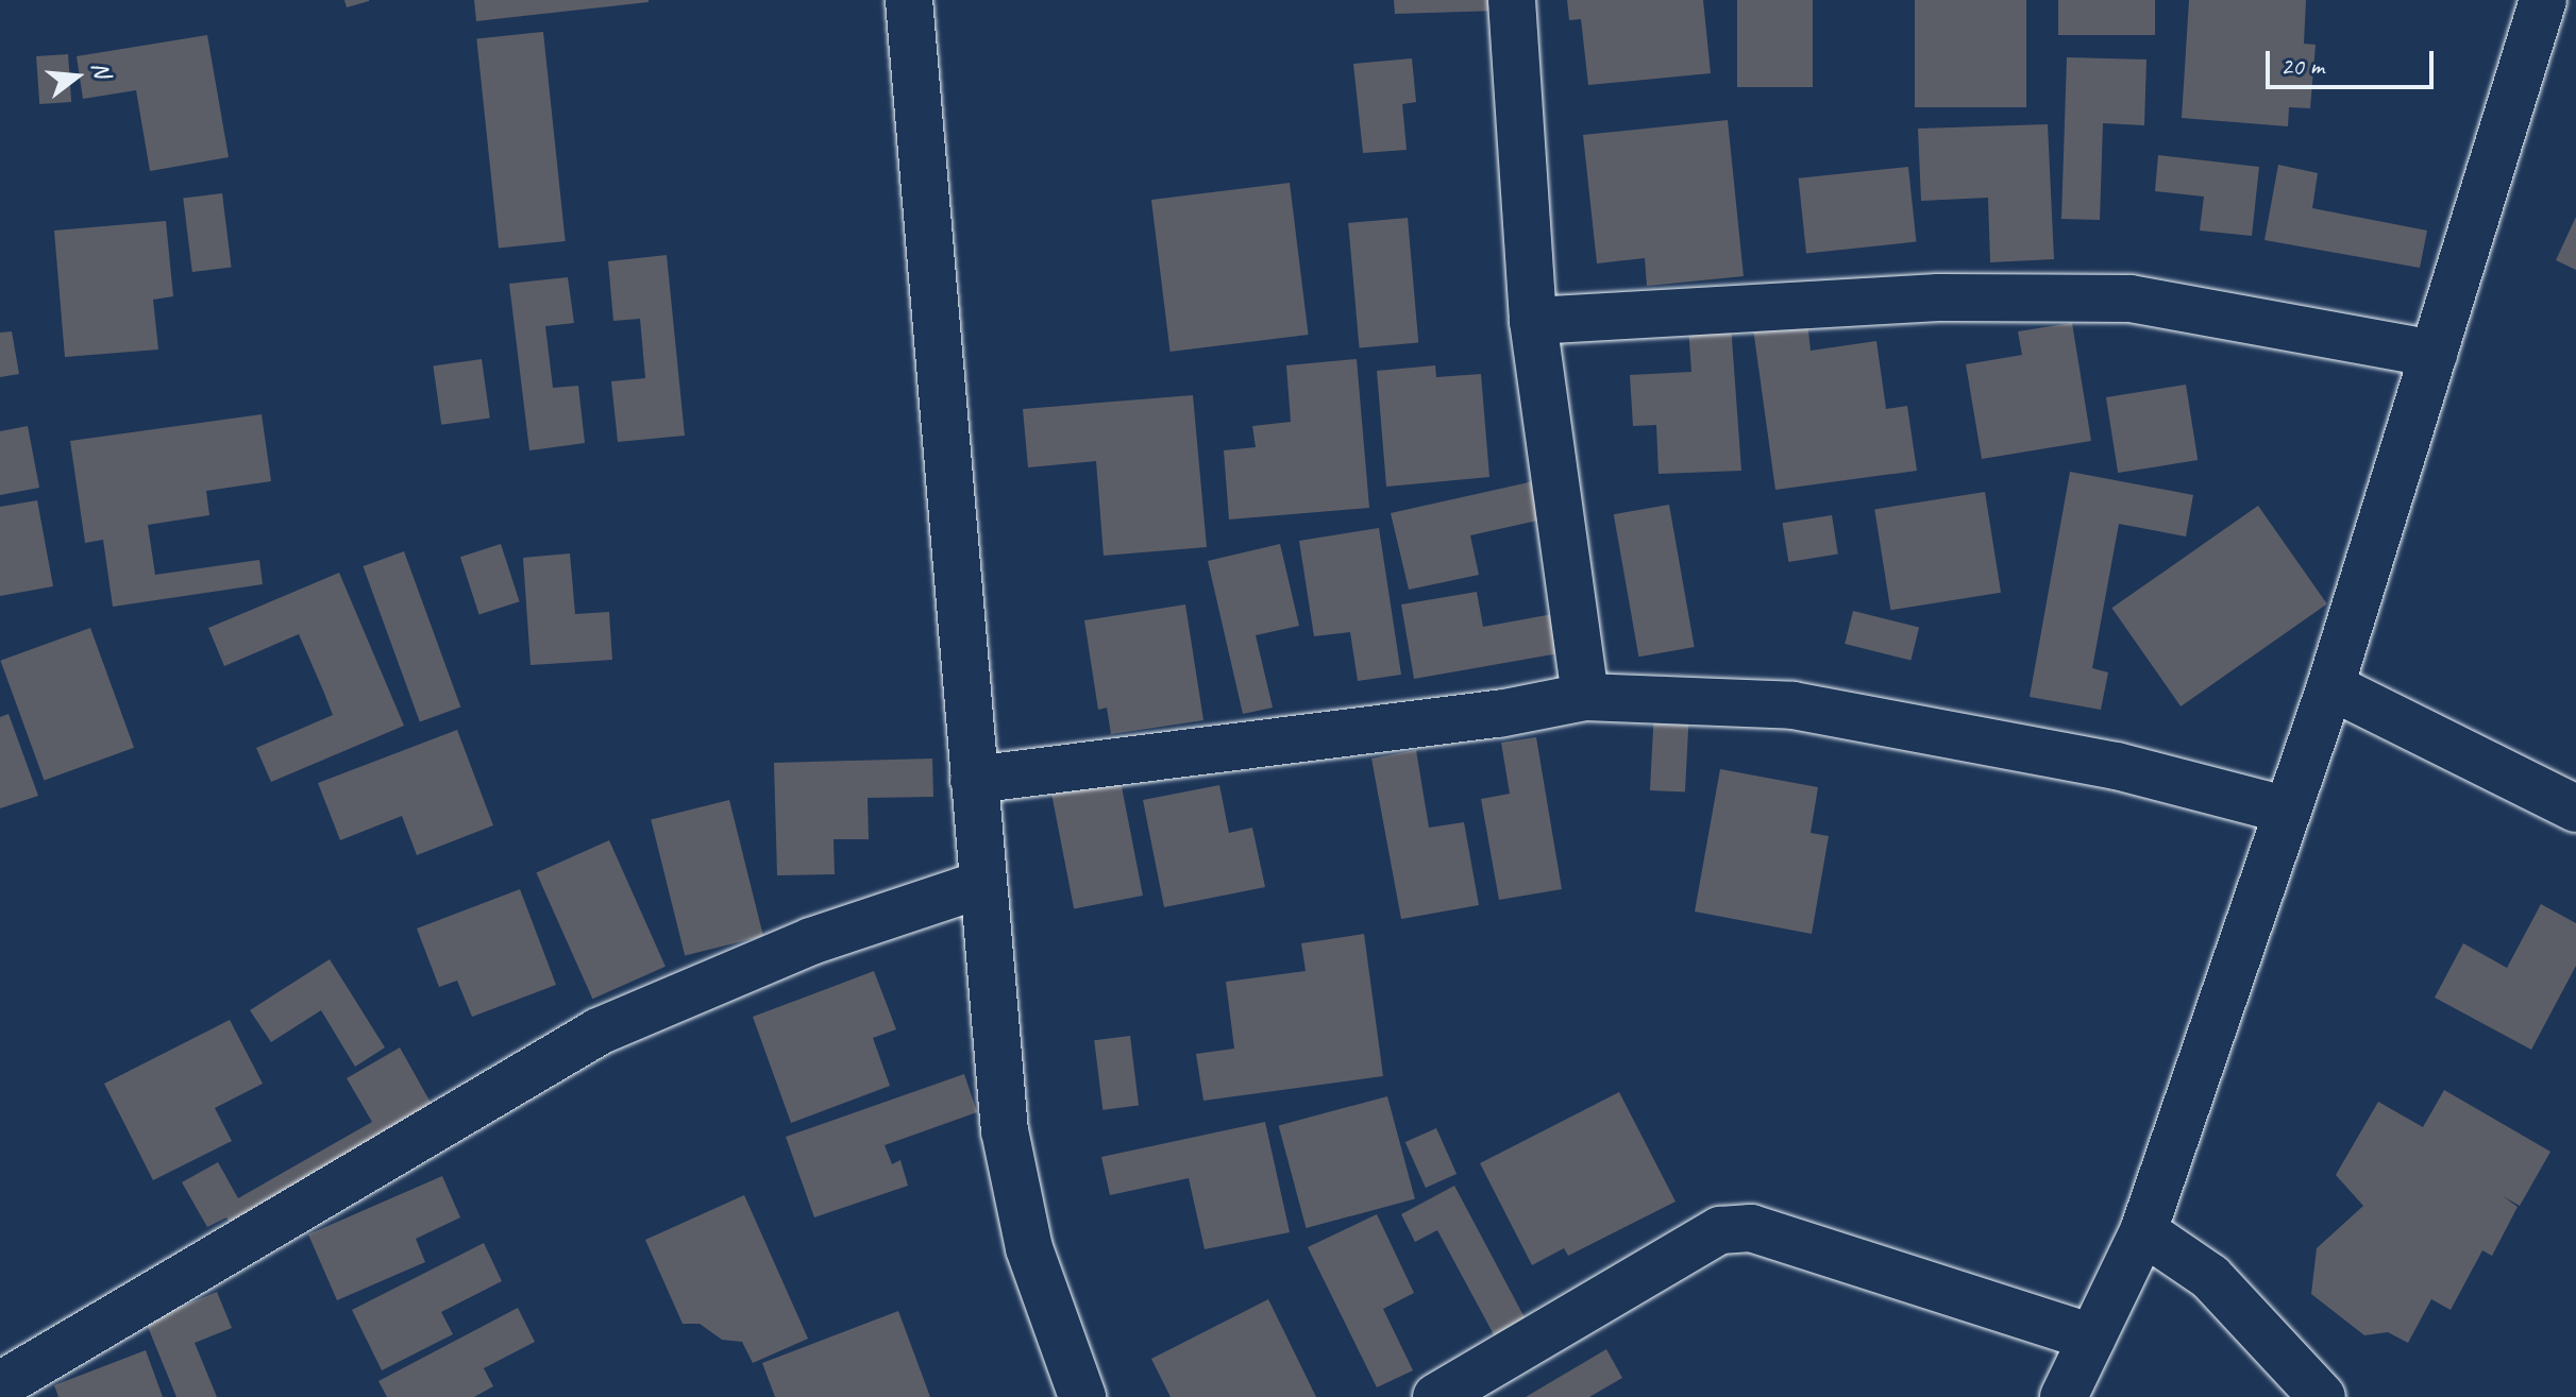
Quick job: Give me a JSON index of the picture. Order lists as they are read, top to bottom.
{
  "scale_bar": "20 m",
  "north": "right"
}
